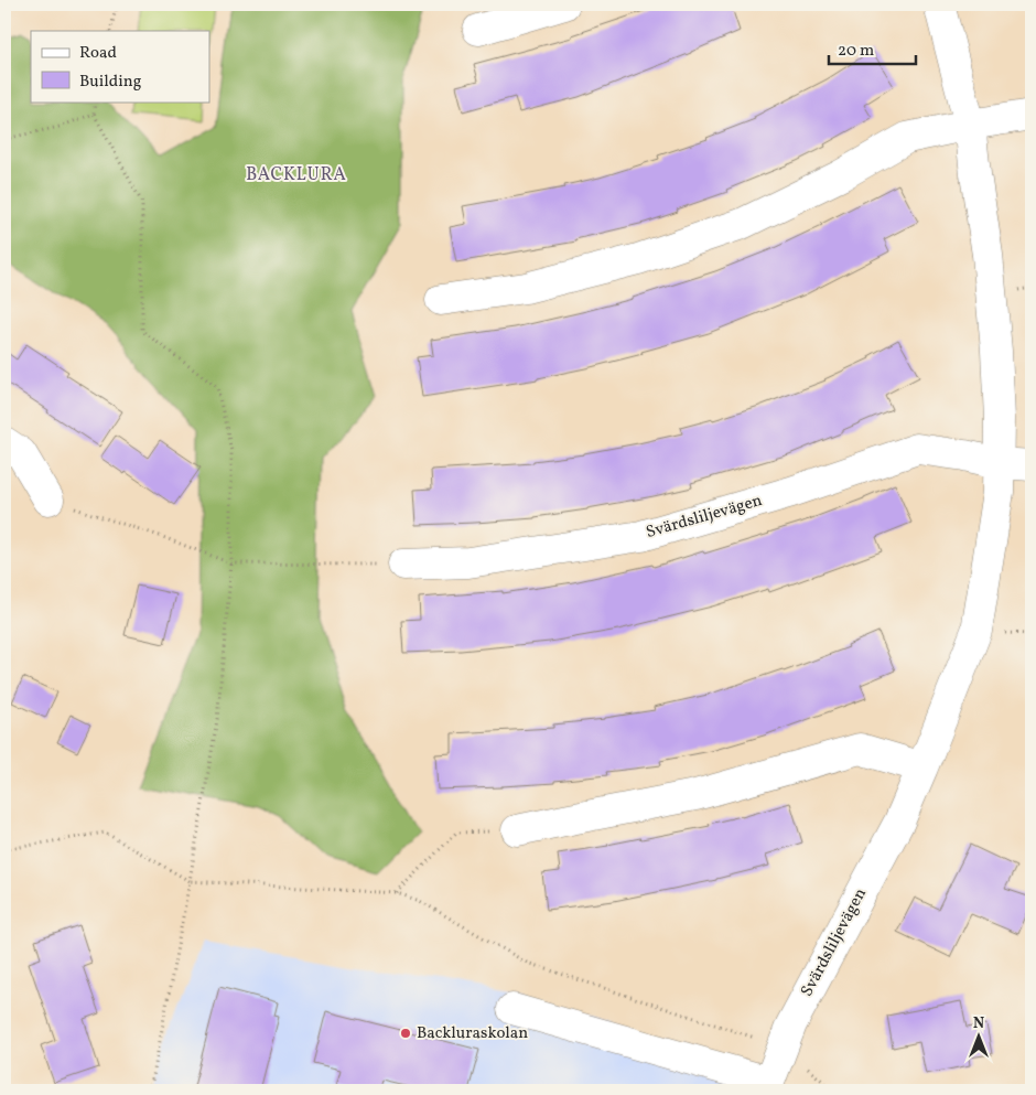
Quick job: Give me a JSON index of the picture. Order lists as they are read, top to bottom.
{
  "streets": {
    "street": ["Svärdsliljevägen"]
  },
  "districts": ["BACKLURA"],
  "places": ["Backluraskolan"],
  "legend": ["Road", "Building"],
  "scale_bar": "20 m",
  "north": "top"
}
